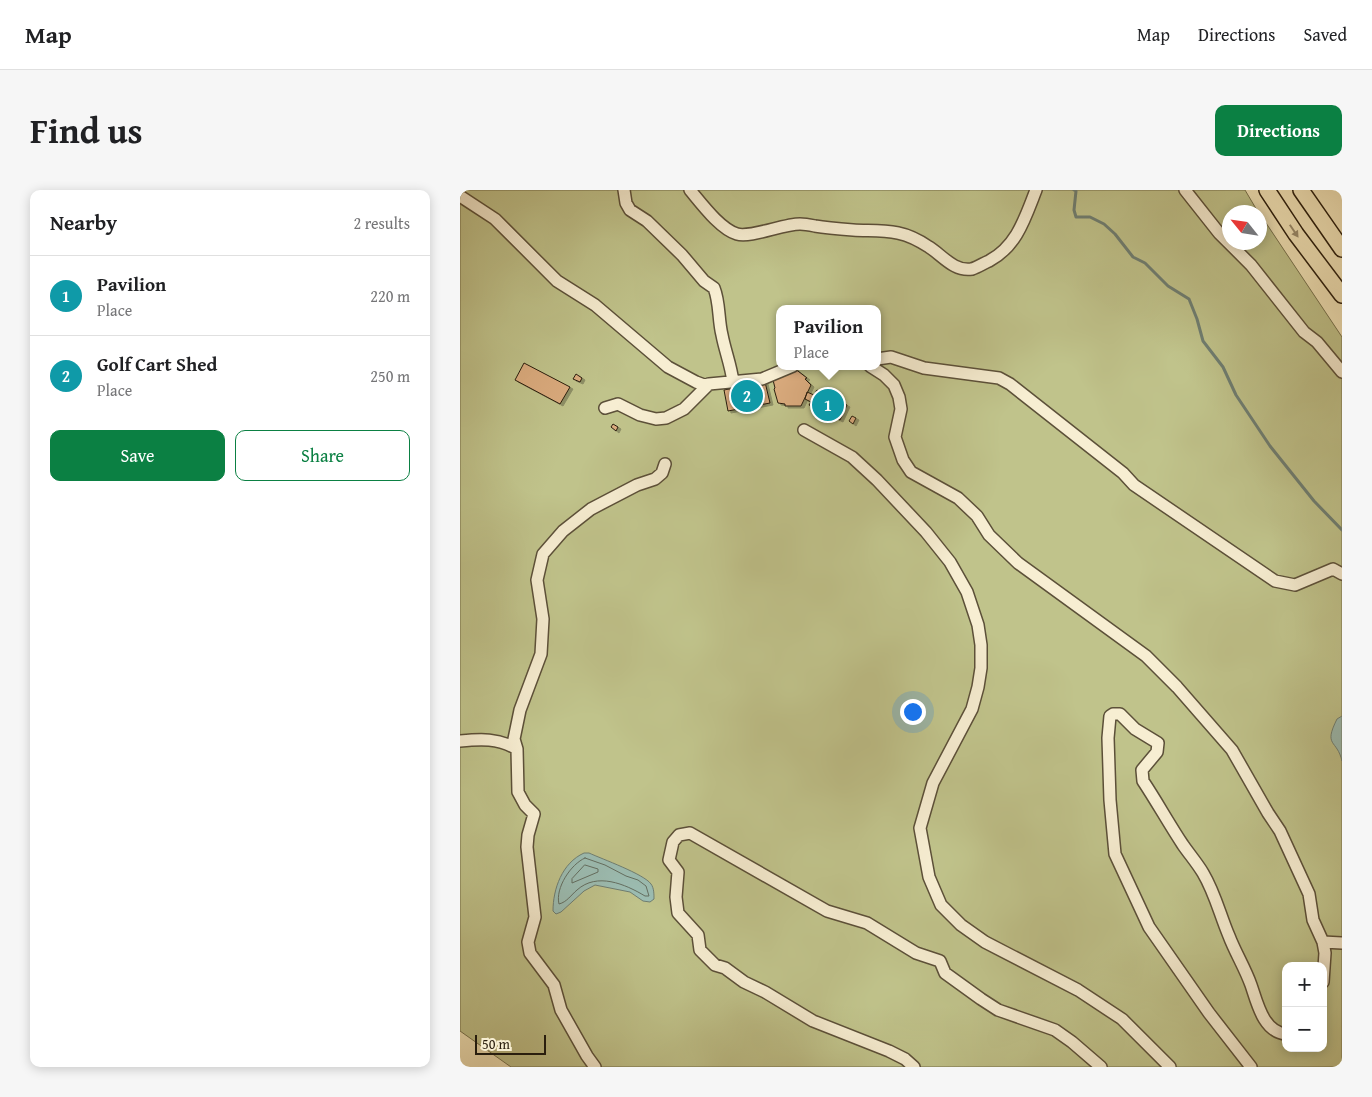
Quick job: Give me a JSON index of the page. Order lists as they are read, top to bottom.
{
  "scale_bar": "50 m",
  "north": "top left",
  "page": {
    "header": "Map",
    "nav": ["Map", "Directions", "Saved"],
    "title": "Find us",
    "buttons": [
      "Directions",
      ["Save", "Share"]
    ],
    "heading": ["Nearby", "2 results"],
    "list": [
      {
        "mark": "1",
        "name": "Pavilion",
        "note": "Place",
        "value": "220 m"
      },
      {
        "mark": "2",
        "name": "Golf Cart Shed",
        "note": "Place",
        "value": "250 m"
      }
    ],
    "popup": ["Pavilion", "Place"],
    "pins": ["2", "1"],
    "map_buttons": ["+", "−"],
    "scale": "50 m"
  }
}
